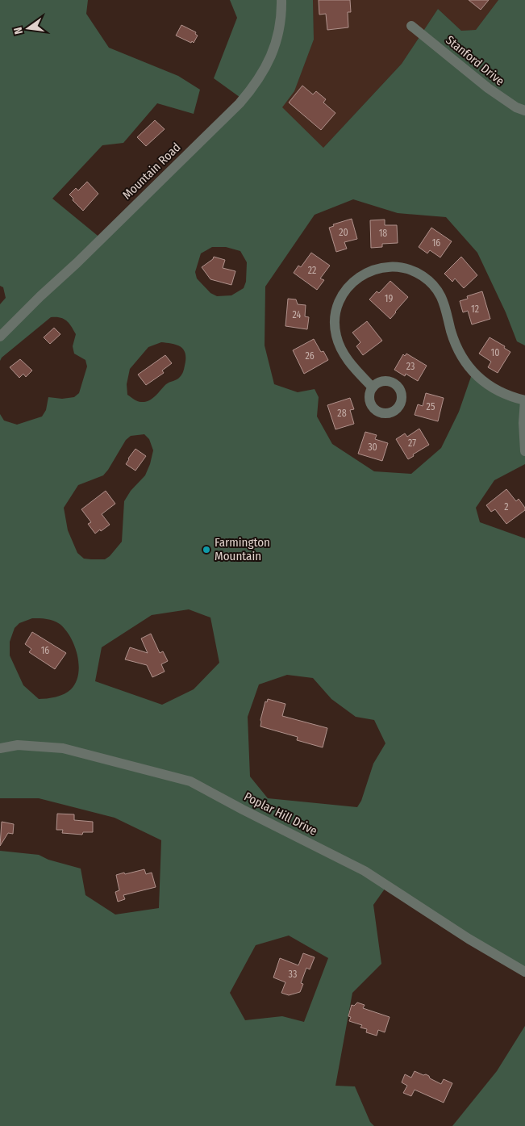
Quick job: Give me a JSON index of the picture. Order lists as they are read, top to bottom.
{
  "streets": {
    "street": ["Stanford Drive", "Mountain Road", "Poplar Hill Drive"]
  },
  "places": ["Farmington Mountain"],
  "house_numbers": [
    "20",
    "18",
    "16",
    "22",
    "19",
    "12",
    "24",
    "10",
    "26",
    "23",
    "25",
    "28",
    "27",
    "30",
    "2",
    "16",
    "33"
  ],
  "north": "left"
}
